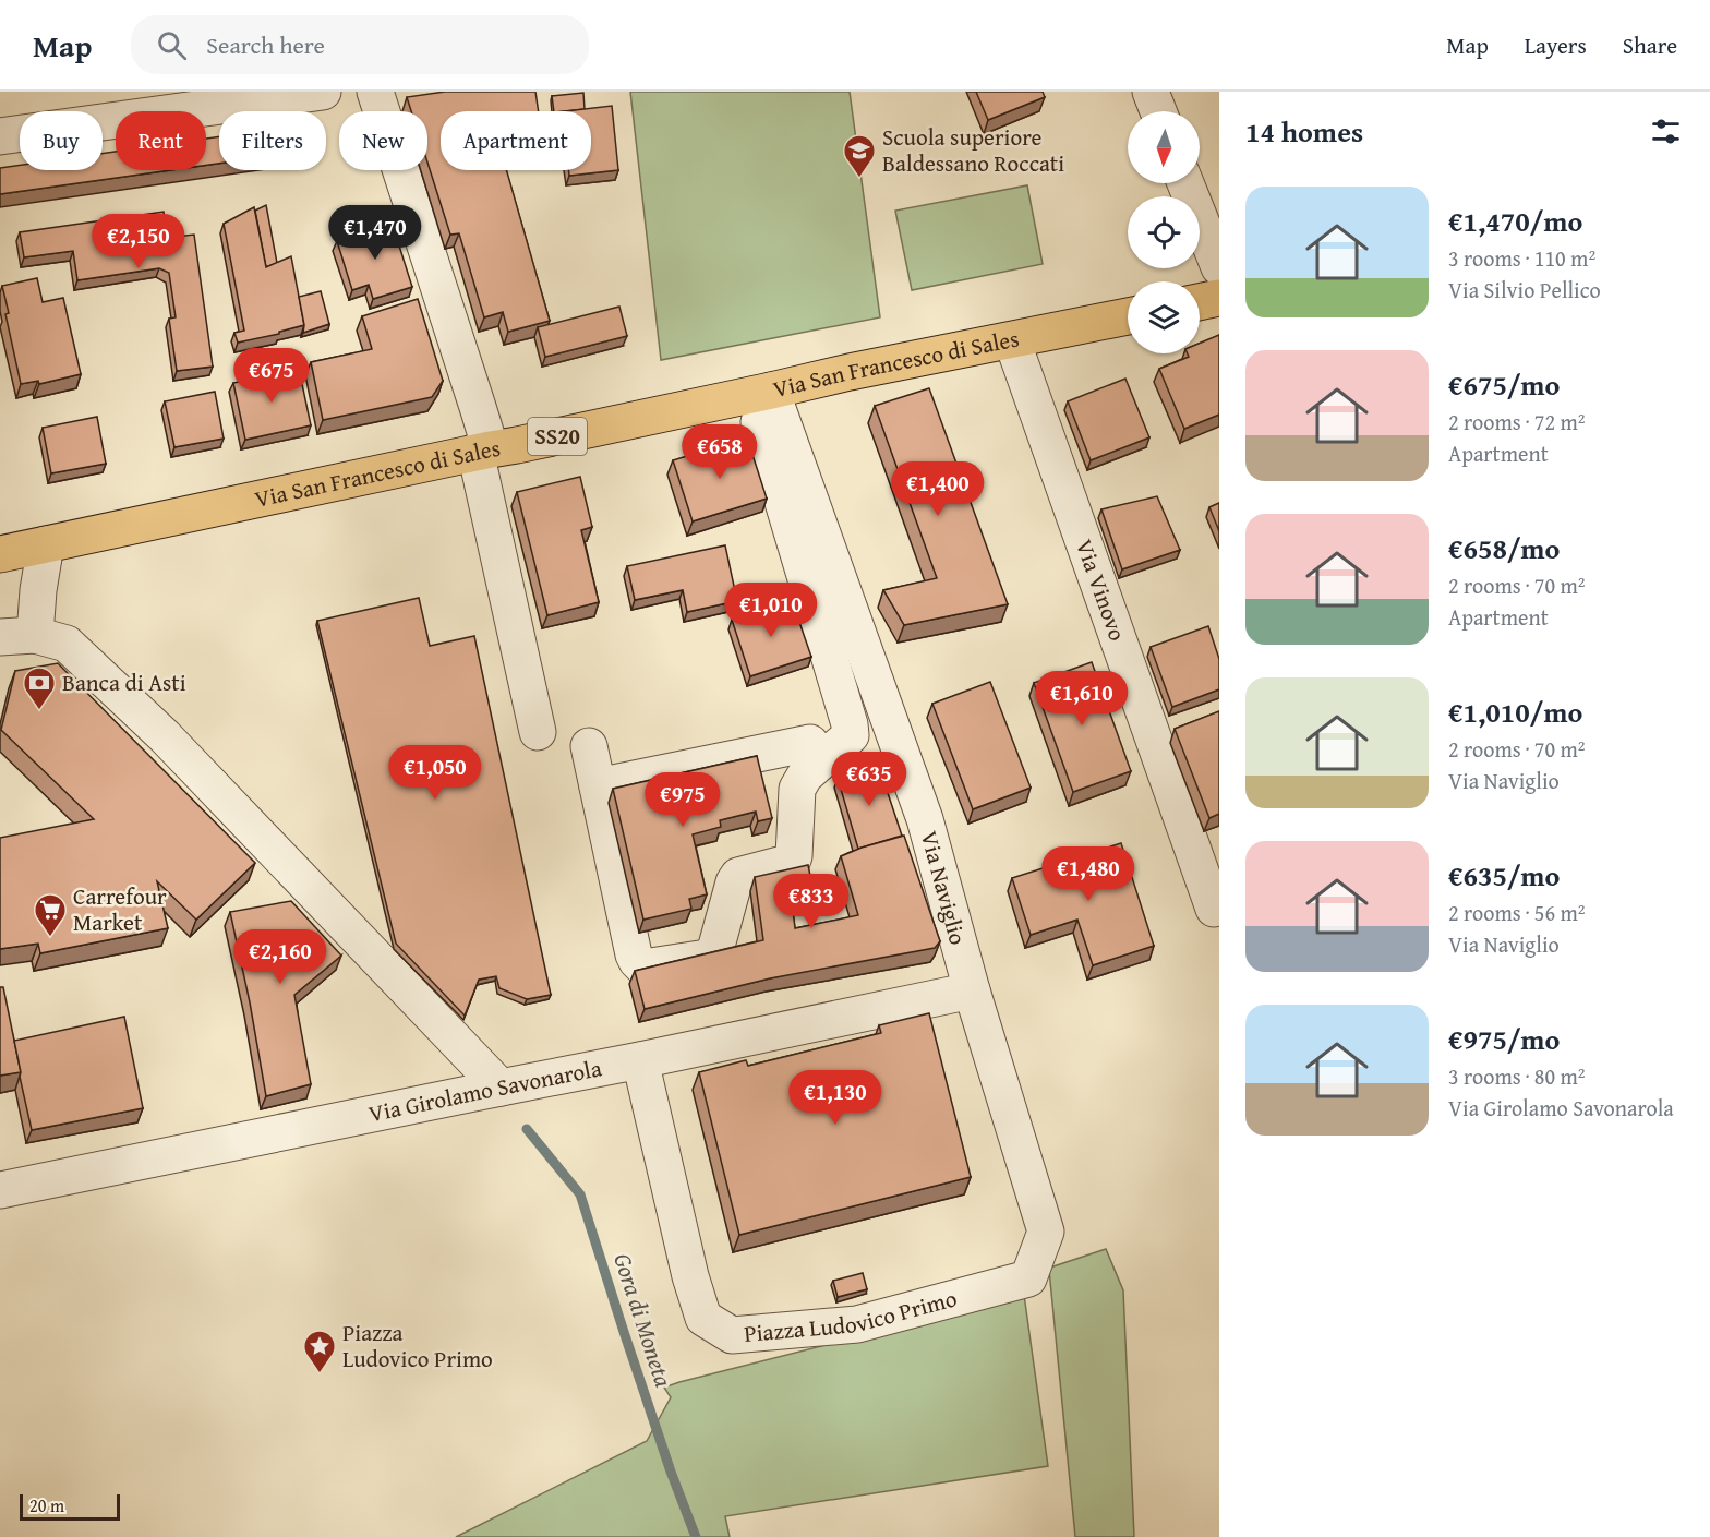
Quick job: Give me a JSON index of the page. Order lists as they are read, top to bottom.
{
  "streets": {
    "main road": ["Via San Francesco di Sales", "SS20"],
    "street": [
      "Via Vinovo",
      "Via Naviglio",
      "Via Girolamo Savonarola",
      "Piazza Ludovico Primo"
    ]
  },
  "crossings": [
    ["Via San Francesco di Sales", "Via Vinovo"],
    ["Via San Francesco di Sales", "Via Naviglio"],
    ["Via Naviglio", "Via Girolamo Savonarola"],
    ["Via Naviglio", "Piazza Ludovico Primo"],
    ["Via Girolamo Savonarola", "Piazza Ludovico Primo"]
  ],
  "water": ["Gora di Moneta"],
  "places": {
    "school or university": ["Scuola superiore Baldessano Roccati"],
    "bank": ["Banca di Asti"],
    "supermarket": ["Carrefour Market"],
    "place": ["Piazza Ludovico Primo"]
  },
  "scale_bar": "20 m",
  "north": "bottom",
  "page": {
    "header": "Map",
    "search": "Search here",
    "nav": ["Map", "Layers", "Share"],
    "heading": "14 homes",
    "chip": [
      "Buy",
      "Rent",
      "Filters",
      "New",
      "Apartment"
    ],
    "list": [
      {
        "name": "€1,470/mo",
        "note": "3 rooms · 110 m² · Via Silvio Pellico"
      },
      {
        "name": "€675/mo",
        "note": "2 rooms · 72 m² · Apartment"
      },
      {
        "name": "€658/mo",
        "note": "2 rooms · 70 m² · Apartment"
      },
      {
        "name": "€1,010/mo",
        "note": "2 rooms · 70 m² · Via Naviglio"
      },
      {
        "name": "€635/mo",
        "note": "2 rooms · 56 m² · Via Naviglio"
      },
      {
        "name": "€975/mo",
        "note": "3 rooms · 80 m² · Via Girolamo Savonarola"
      }
    ],
    "price": [
      "€1,470",
      "€2,150",
      "€675",
      "€658",
      "€1,400",
      "€1,010",
      "€1,610",
      "€1,050",
      "€635",
      "€975",
      "€1,480",
      "€833",
      "€2,160",
      "€1,130"
    ],
    "scale": "20 m"
  }
}
